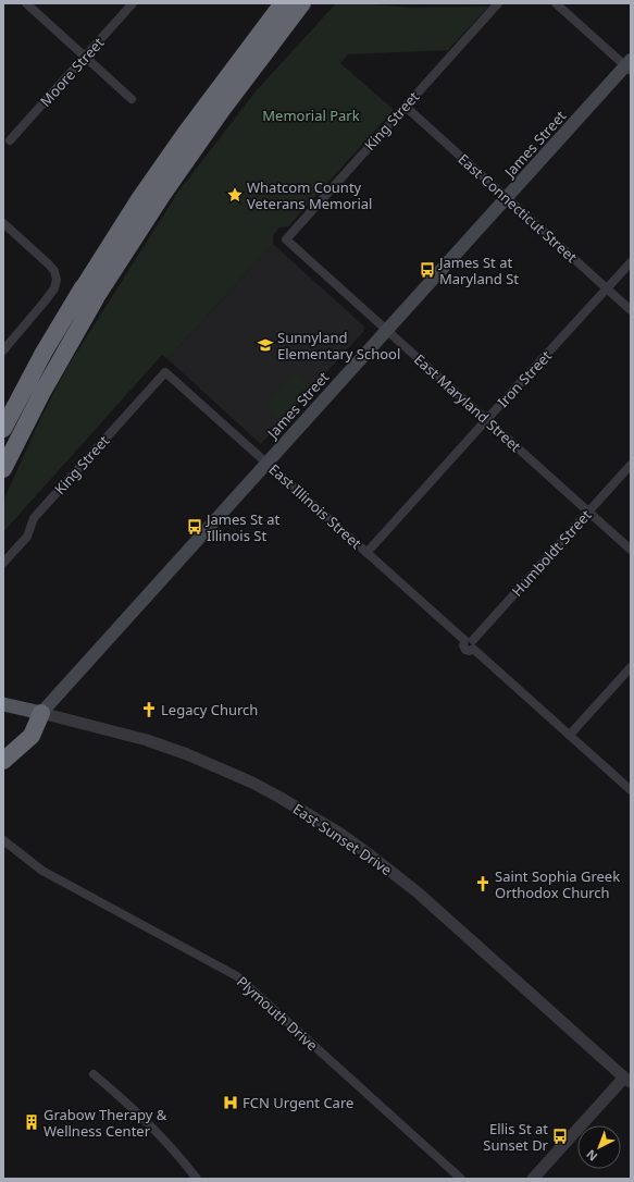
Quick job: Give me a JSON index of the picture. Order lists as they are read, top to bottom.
{
  "streets": {
    "main road": ["James Street", "East Sunset Drive"],
    "street": [
      "Moore Street",
      "King Street",
      "East Connecticut Street",
      "Iron Street",
      "East Maryland Street",
      "East Illinois Street",
      "Humboldt Street",
      "Plymouth Drive"
    ]
  },
  "crossings": [
    ["King Street", "East Connecticut Street"],
    ["King Street", "East Maryland Street"],
    ["King Street", "East Illinois Street"],
    ["James Street", "East Connecticut Street"],
    ["James Street", "East Maryland Street"],
    ["James Street", "East Illinois Street"],
    ["James Street", "East Sunset Drive"],
    ["East Connecticut Street", "Iron Street"],
    ["Iron Street", "East Maryland Street"],
    ["Iron Street", "East Illinois Street"],
    ["East Maryland Street", "Humboldt Street"],
    ["East Illinois Street", "Humboldt Street"]
  ],
  "parks": ["Memorial Park"],
  "places": {
    "place": ["Whatcom County Veterans Memorial"],
    "bus stop": ["James St at Maryland St", "James St at Illinois St", "Ellis St at Sunset Dr"],
    "school or university": ["Sunnyland Elementary School"],
    "church": ["Legacy Church", "Saint Sophia Greek Orthodox Church"],
    "hospital": ["FCN Urgent Care"],
    "building": ["Grabow Therapy & Wellness Center"]
  },
  "north": "bottom left"
}
